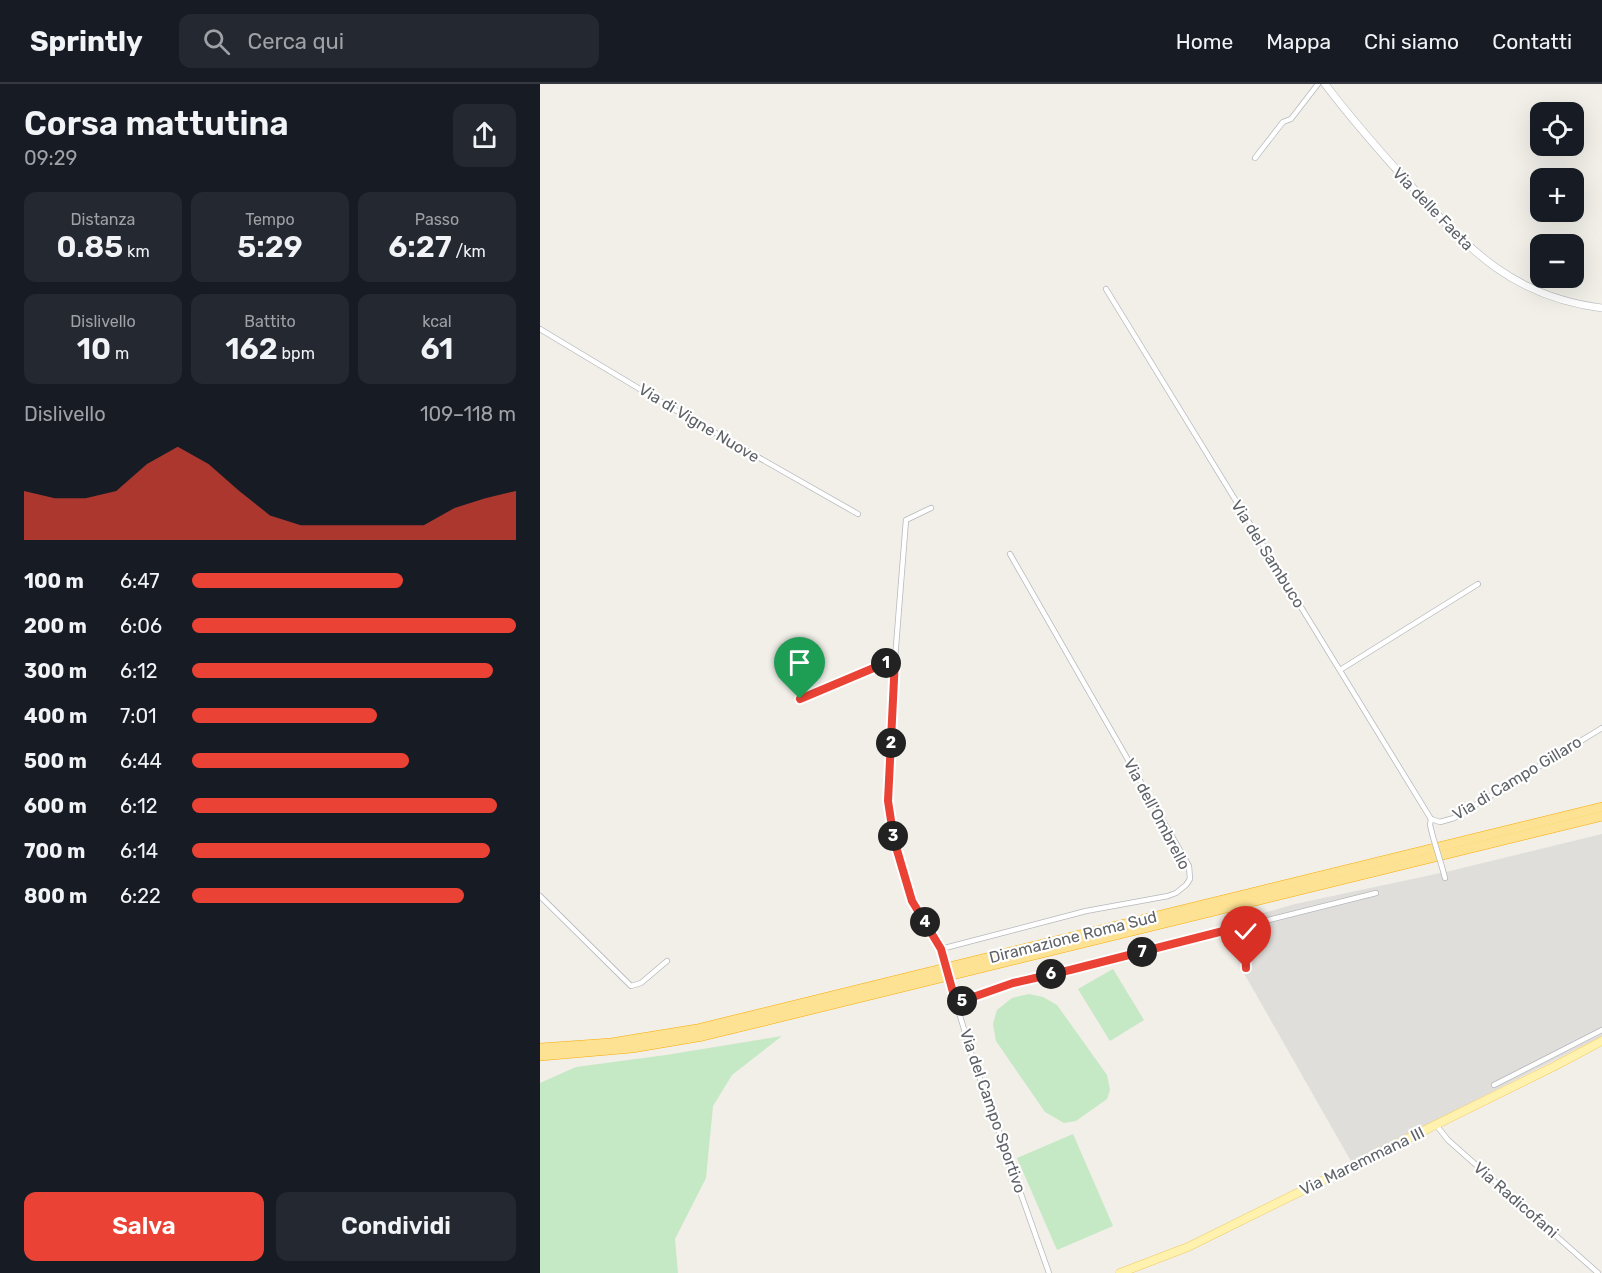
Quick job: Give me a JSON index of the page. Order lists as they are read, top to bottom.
{
  "streets": {
    "highway": ["Diramazione Roma Sud"],
    "main road": ["Via Maremmana III"],
    "street": [
      "Via delle Faeta",
      "Via di Vigne Nuove",
      "Via del Sambuco",
      "Via di Campo Gillaro",
      "Via dell'Ombrello",
      "Via del Campo Sportivo",
      "Via Radicofani"
    ]
  },
  "crossings": [
    ["Via del Sambuco", "Via di Campo Gillaro"],
    ["Via dell'Ombrello", "Via del Campo Sportivo"],
    ["Via Maremmana III", "Via Radicofani"]
  ],
  "page": {
    "header": "Sprintly",
    "search": "Cerca qui",
    "nav": [
      "Home",
      "Mappa",
      "Chi siamo",
      "Contatti"
    ],
    "heading": ["Corsa mattutina", "09:29"],
    "map_buttons": ["+", "−"],
    "stats": [
      ["Distanza", "0.85 km"],
      ["Tempo", "5:29"],
      ["Passo", "6:27 /km"],
      ["Dislivello", "10 m"],
      ["Battito", "162 bpm"],
      ["kcal", "61"]
    ],
    "chart": ["Dislivello", "109–118 m"],
    "list": [
      {
        "name": "100 m",
        "note": "6:47"
      },
      {
        "name": "200 m",
        "note": "6:06"
      },
      {
        "name": "300 m",
        "note": "6:12"
      },
      {
        "name": "400 m",
        "note": "7:01"
      },
      {
        "name": "500 m",
        "note": "6:44"
      },
      {
        "name": "600 m",
        "note": "6:12"
      },
      {
        "name": "700 m",
        "note": "6:14"
      },
      {
        "name": "800 m",
        "note": "6:22"
      }
    ],
    "pins": [
      "1",
      "2",
      "3",
      "4",
      "7",
      "6",
      "5"
    ],
    "buttons": ["Salva", "Condividi"]
  }
}
